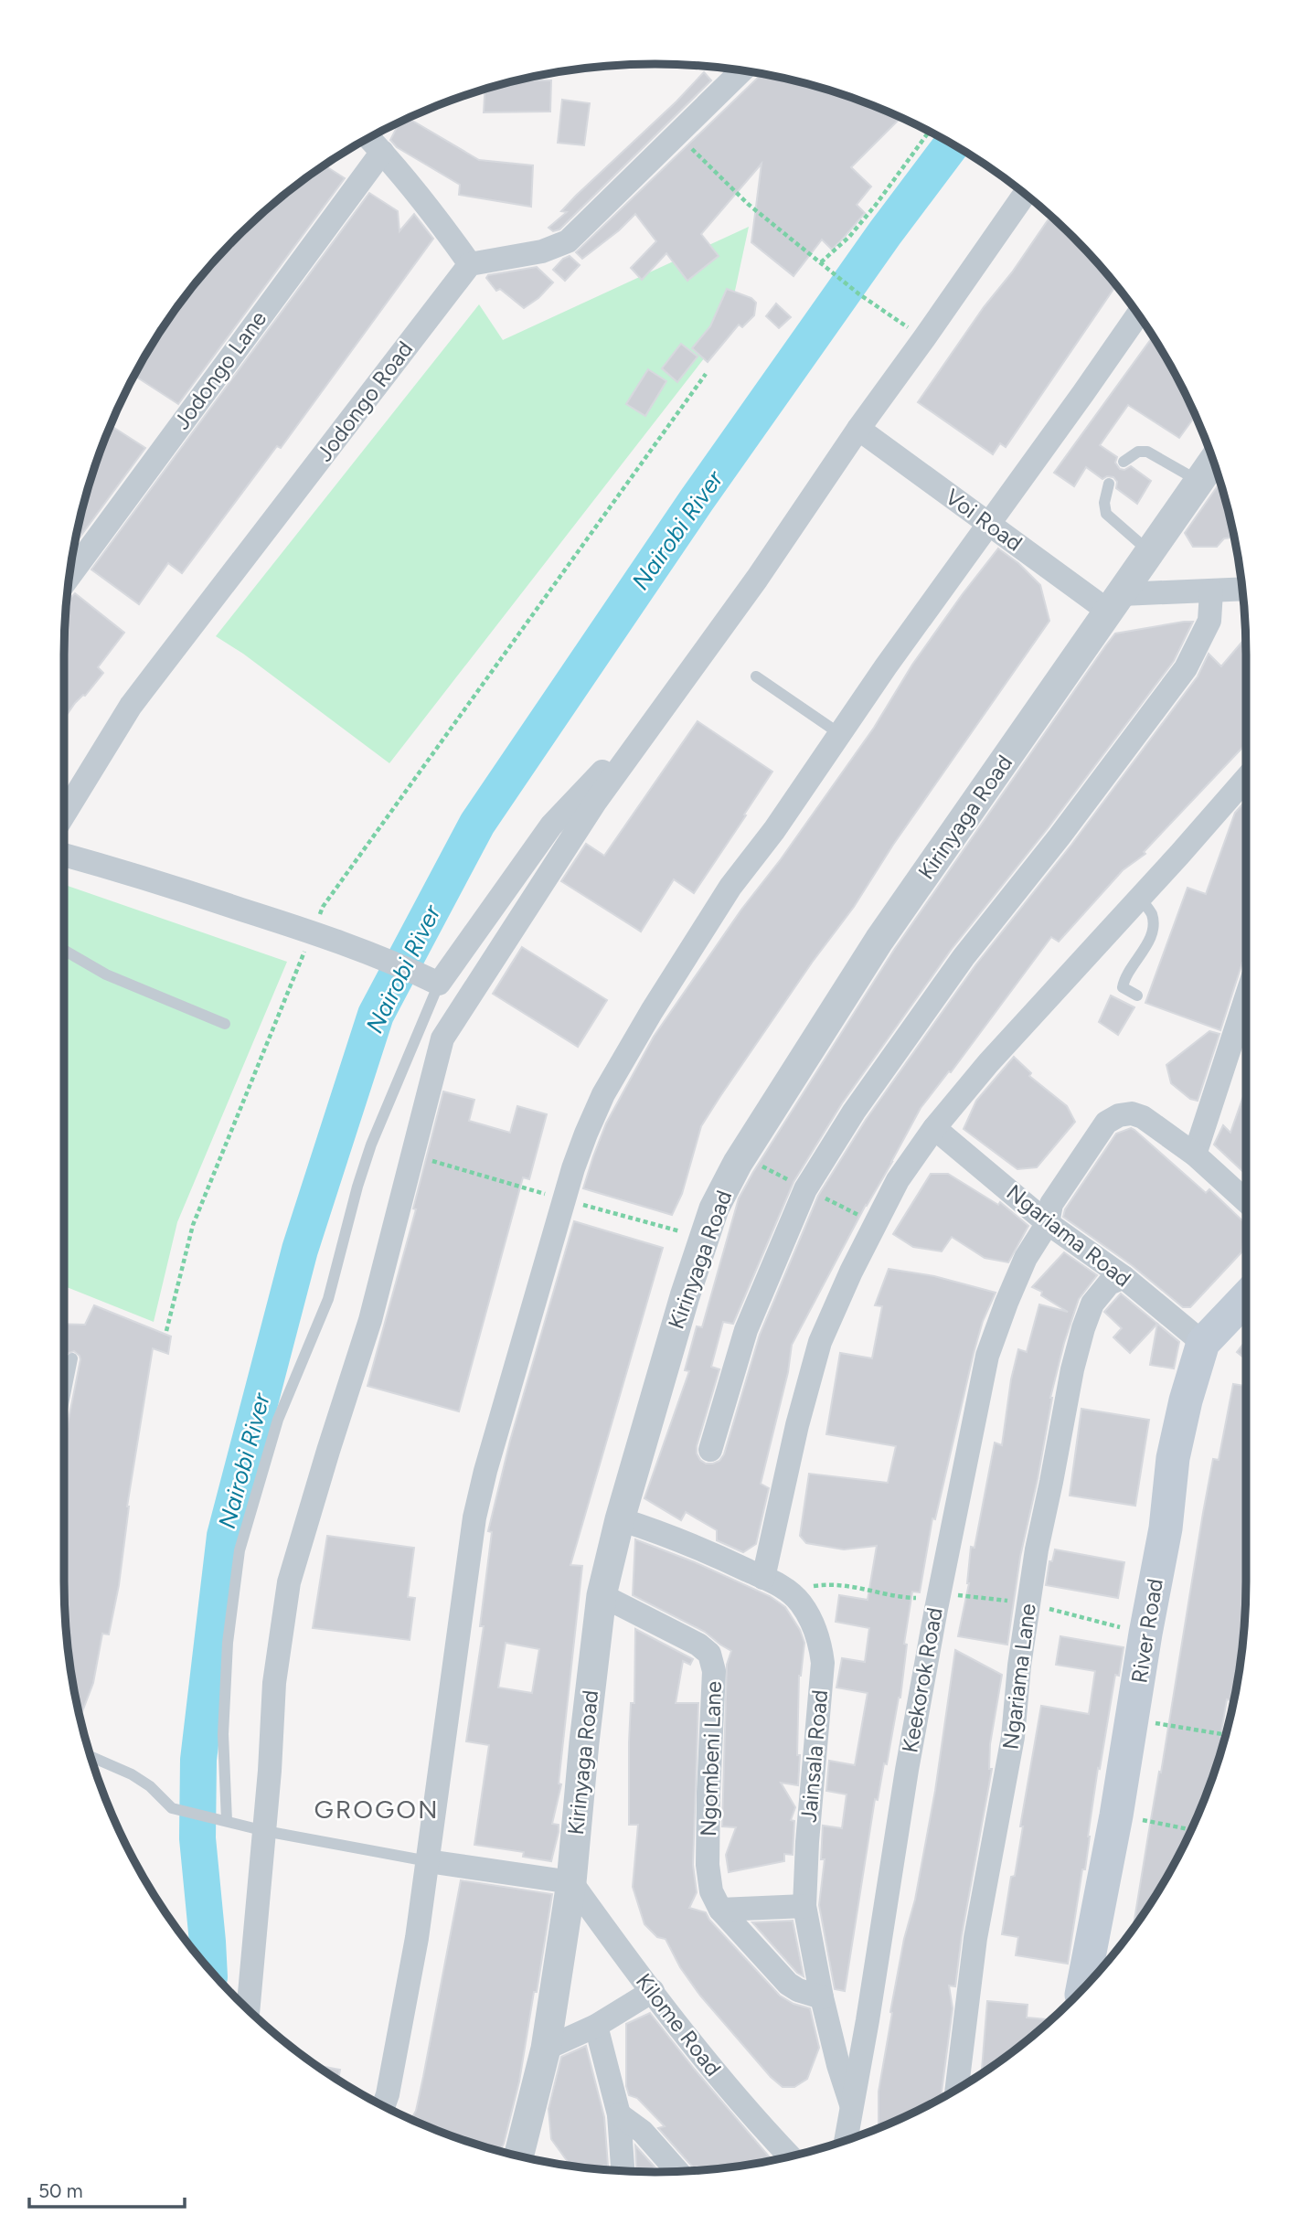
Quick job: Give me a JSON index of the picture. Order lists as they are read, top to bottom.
{
  "streets": {
    "main road": ["River Road"],
    "street": [
      "Jodongo Lane",
      "Jodongo Road",
      "Voi Road",
      "Kirinyaga Road",
      "Ngariama Road",
      "Ngariama Lane",
      "Keekorok Road",
      "Jainsala Road",
      "Ngombeni Lane",
      "Kilome Road"
    ]
  },
  "crossings": [
    ["Voi Road", "Kirinyaga Road"],
    ["Kirinyaga Road", "Jainsala Road"],
    ["Kirinyaga Road", "Ngombeni Lane"],
    ["Kirinyaga Road", "Kilome Road"],
    ["Ngariama Road", "River Road"],
    ["Ngariama Road", "Ngariama Lane"],
    ["Ngariama Road", "Keekorok Road"],
    ["Keekorok Road", "Jainsala Road"],
    ["Jainsala Road", "Ngombeni Lane"]
  ],
  "districts": ["GROGON"],
  "water": ["Nairobi River"],
  "scale_bar": "50 m"
}
